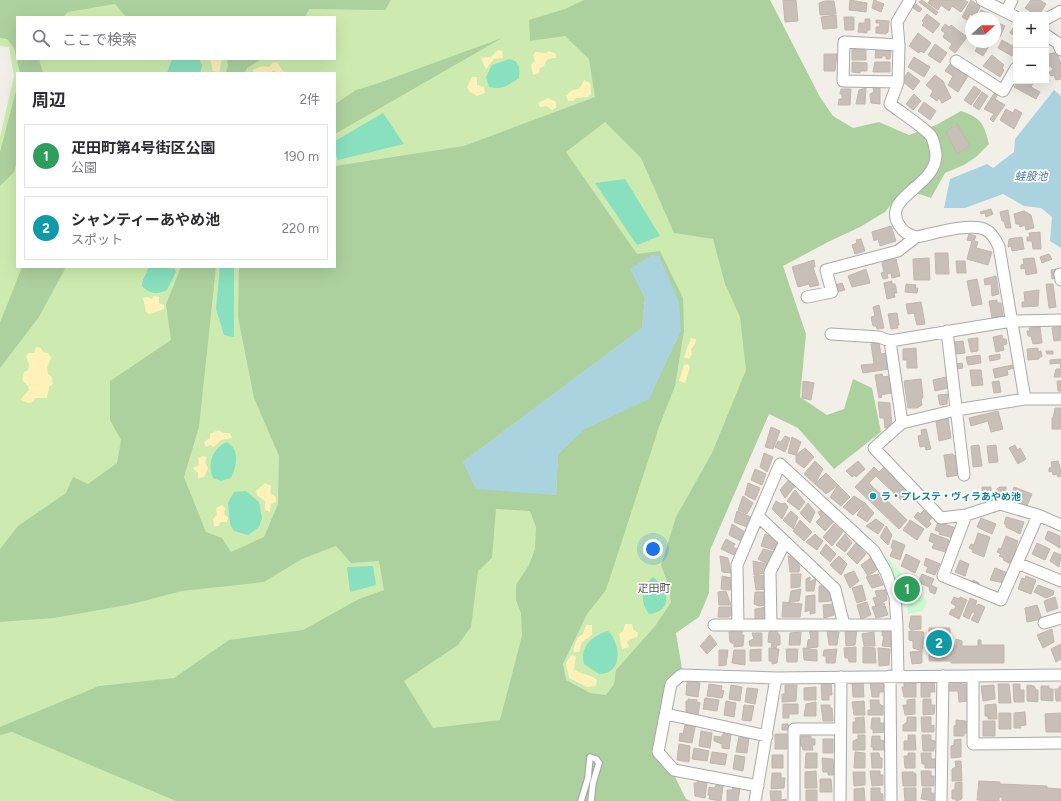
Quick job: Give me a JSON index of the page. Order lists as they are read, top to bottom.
{
  "districts": ["疋田町"],
  "water": ["蛙股池"],
  "places": ["ラ・プレステ・ヴィラあやめ池"],
  "north": "right",
  "page": {
    "map_buttons": ["+", "−"],
    "search": "ここで検索",
    "heading": ["周辺", "2件"],
    "list": [
      {
        "mark": "1",
        "name": "疋田町第4号街区公園",
        "note": "公園",
        "value": "190 m"
      },
      {
        "mark": "2",
        "name": "シャンティーあやめ池",
        "note": "スポット",
        "value": "220 m"
      }
    ],
    "pins": ["1", "2"]
  }
}
